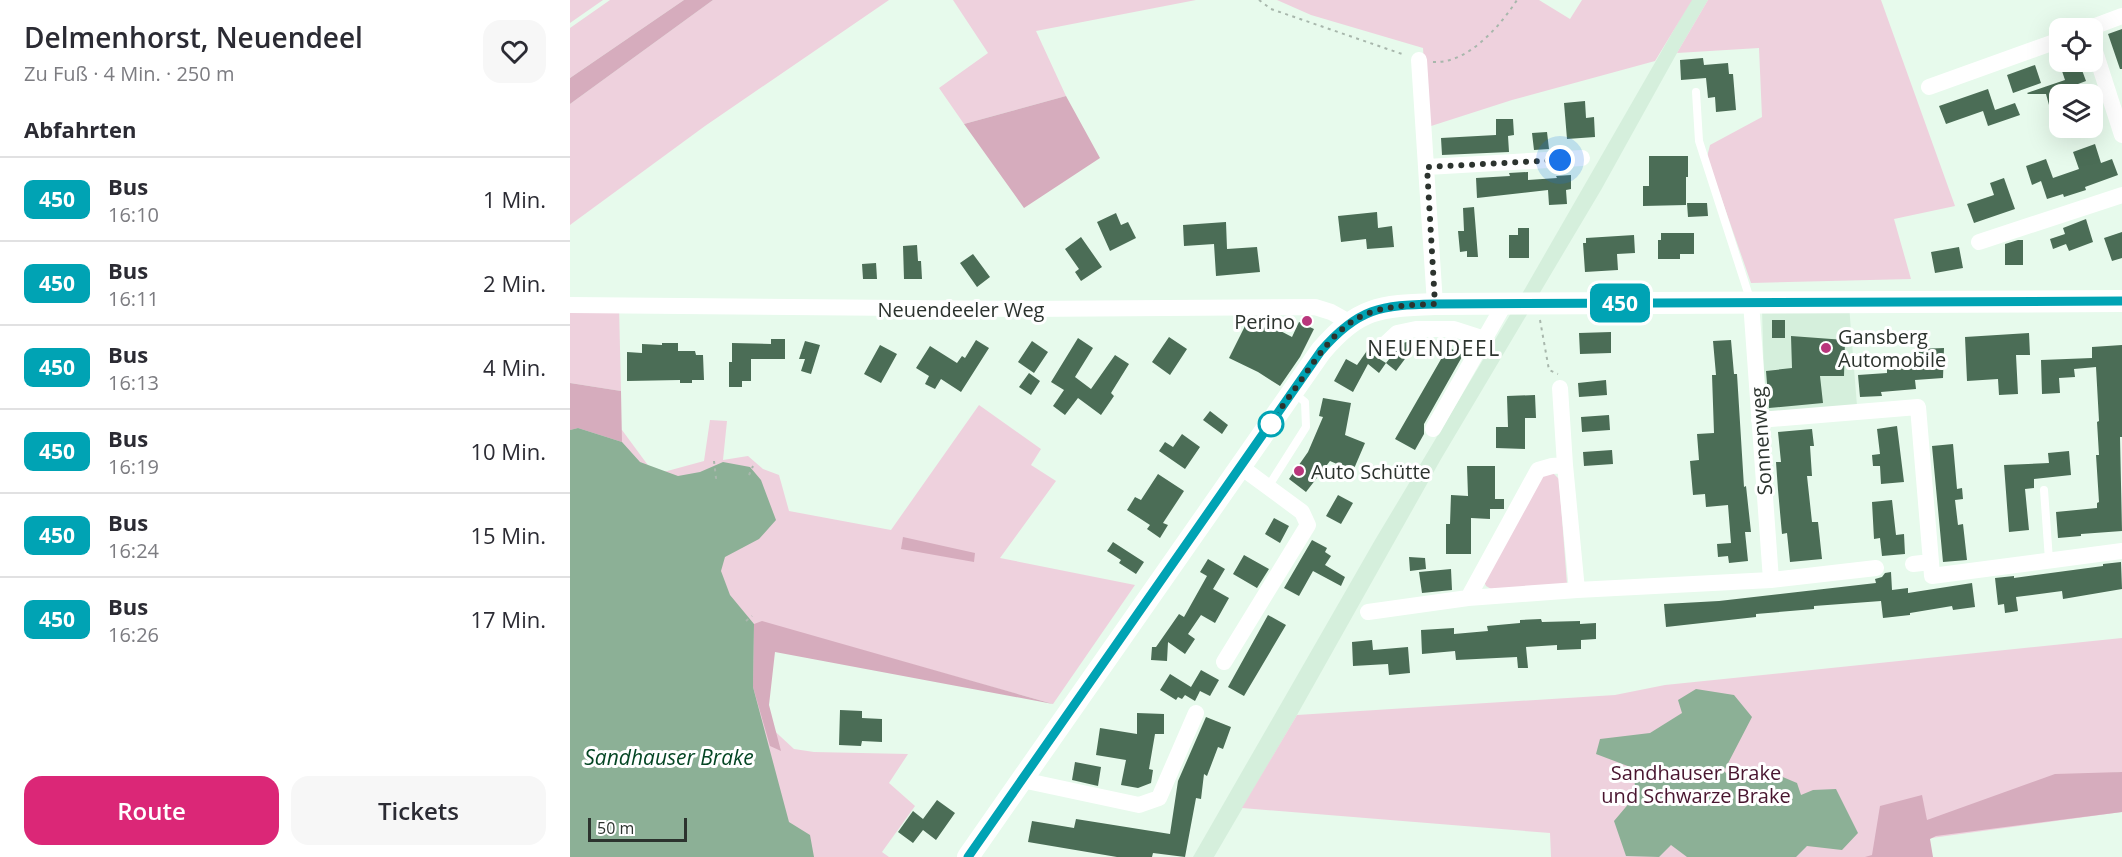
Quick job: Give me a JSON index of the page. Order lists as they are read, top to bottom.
{
  "streets": {
    "street": ["Neuendeeler Weg", "Sonnenweg"]
  },
  "districts": ["NEUENDEEL"],
  "water": ["Sandhauser Brake"],
  "parks": ["Sandhauser Brake und Schwarze Brake"],
  "places": ["Perino", "Gansberg Automobile", "Auto Schütte"],
  "lines": ["bus line 450"],
  "scale_bar": "50 m",
  "page": {
    "heading": [
      ["Delmenhorst, Neuendeel", "Zu Fuß · 4 Min. · 250 m"],
      "Abfahrten"
    ],
    "on_map": "450",
    "list": [
      {
        "mark": "450",
        "name": "Bus",
        "note": "16:10",
        "value": "1 Min."
      },
      {
        "mark": "450",
        "name": "Bus",
        "note": "16:11",
        "value": "2 Min."
      },
      {
        "mark": "450",
        "name": "Bus",
        "note": "16:13",
        "value": "4 Min."
      },
      {
        "mark": "450",
        "name": "Bus",
        "note": "16:19",
        "value": "10 Min."
      },
      {
        "mark": "450",
        "name": "Bus",
        "note": "16:24",
        "value": "15 Min."
      },
      {
        "mark": "450",
        "name": "Bus",
        "note": "16:26",
        "value": "17 Min."
      }
    ],
    "buttons": ["Route", "Tickets"],
    "scale": "50 m"
  }
}
